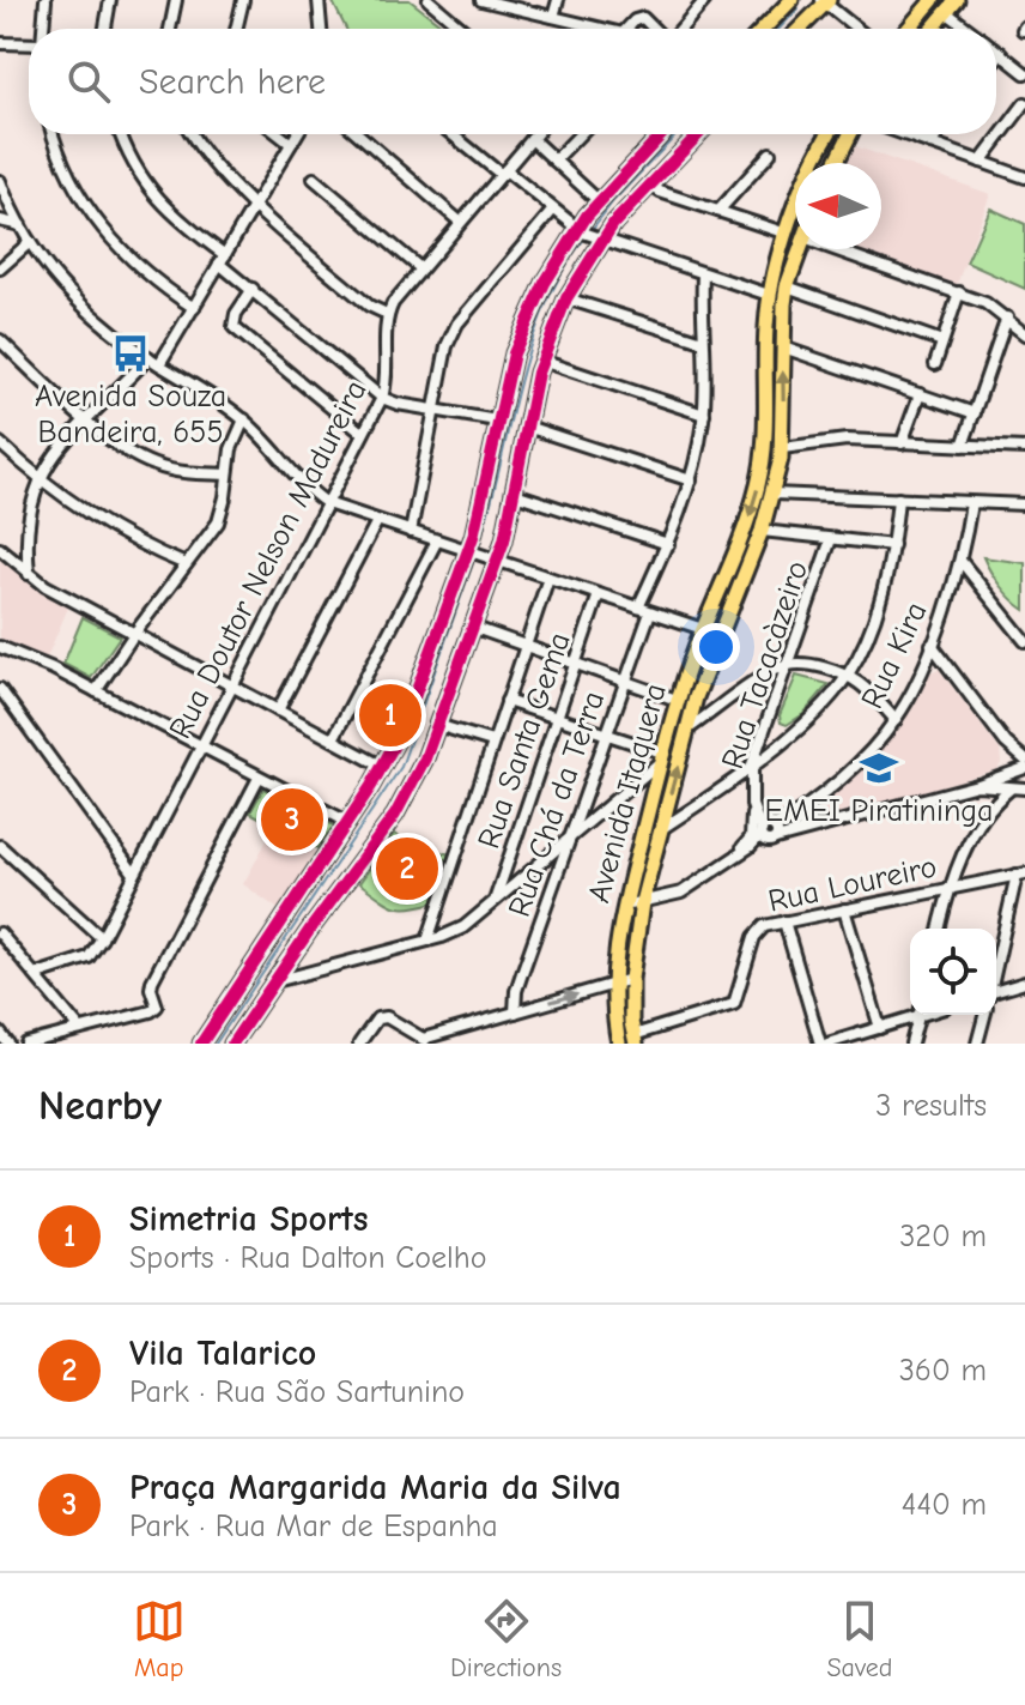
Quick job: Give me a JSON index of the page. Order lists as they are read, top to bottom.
{
  "streets": {
    "main road": ["Avenida Itaquera"],
    "street": [
      "Rua Doutor Nelson Madureira",
      "Rua Kira",
      "Rua Tacacàzeiro",
      "Rua Santa Gema",
      "Rua Chá da Terra",
      "Rua Loureiro"
    ]
  },
  "crossings": [
    ["Avenida Itaquera", "Rua Loureiro"]
  ],
  "places": {
    "bus stop": ["Avenida Souza Bandeira, 655"],
    "school or university": ["EMEI Piratininga"]
  },
  "north": "left",
  "page": {
    "search": "Search here",
    "pins": ["1", "3", "2"],
    "heading": ["Nearby", "3 results"],
    "list": [
      {
        "mark": "1",
        "name": "Simetria Sports",
        "note": "Sports · Rua Dalton Coelho",
        "value": "320 m"
      },
      {
        "mark": "2",
        "name": "Vila Talarico",
        "note": "Park · Rua São Sartunino",
        "value": "360 m"
      },
      {
        "mark": "3",
        "name": "Praça Margarida Maria da Silva",
        "note": "Park · Rua Mar de Espanha",
        "value": "440 m"
      }
    ],
    "nav": ["Map", "Directions", "Saved"]
  }
}
